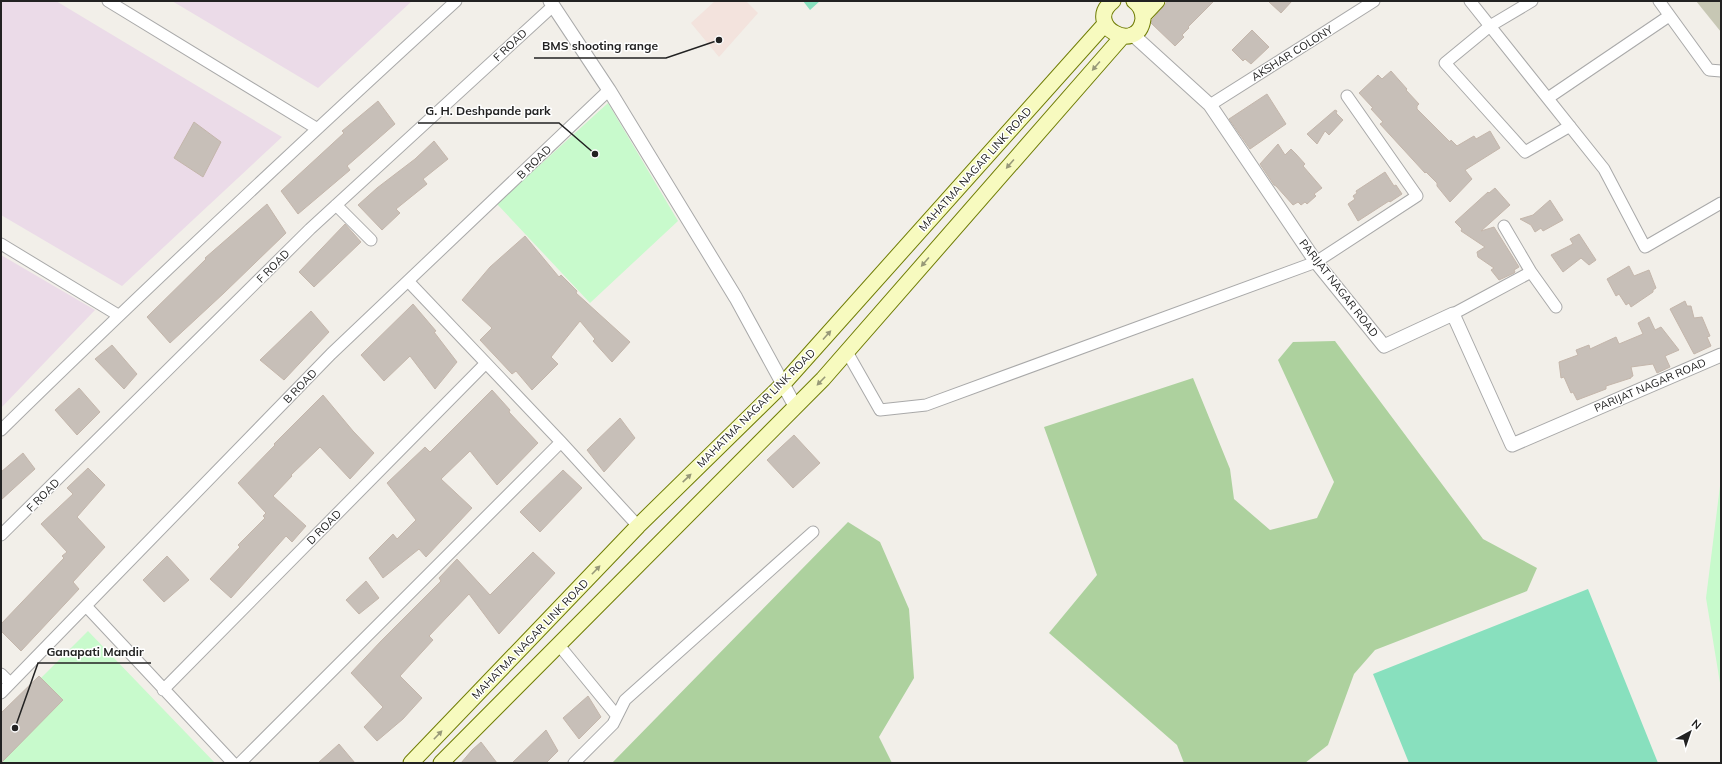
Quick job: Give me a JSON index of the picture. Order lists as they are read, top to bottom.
{
  "streets": {
    "main road": ["MAHATMA NAGAR LINK ROAD"],
    "street": [
      "F ROAD",
      "AKSHAR COLONY",
      "B ROAD",
      "PARIJAT NAGAR ROAD",
      "D ROAD"
    ]
  },
  "crossings": [
    ["AKSHAR COLONY", "PARIJAT NAGAR ROAD"],
    ["MAHATMA NAGAR LINK ROAD", "PARIJAT NAGAR ROAD"]
  ],
  "places": ["BMS shooting range", "G. H. Deshpande park", "Ganapati Mandir"],
  "north": "top right"
}
